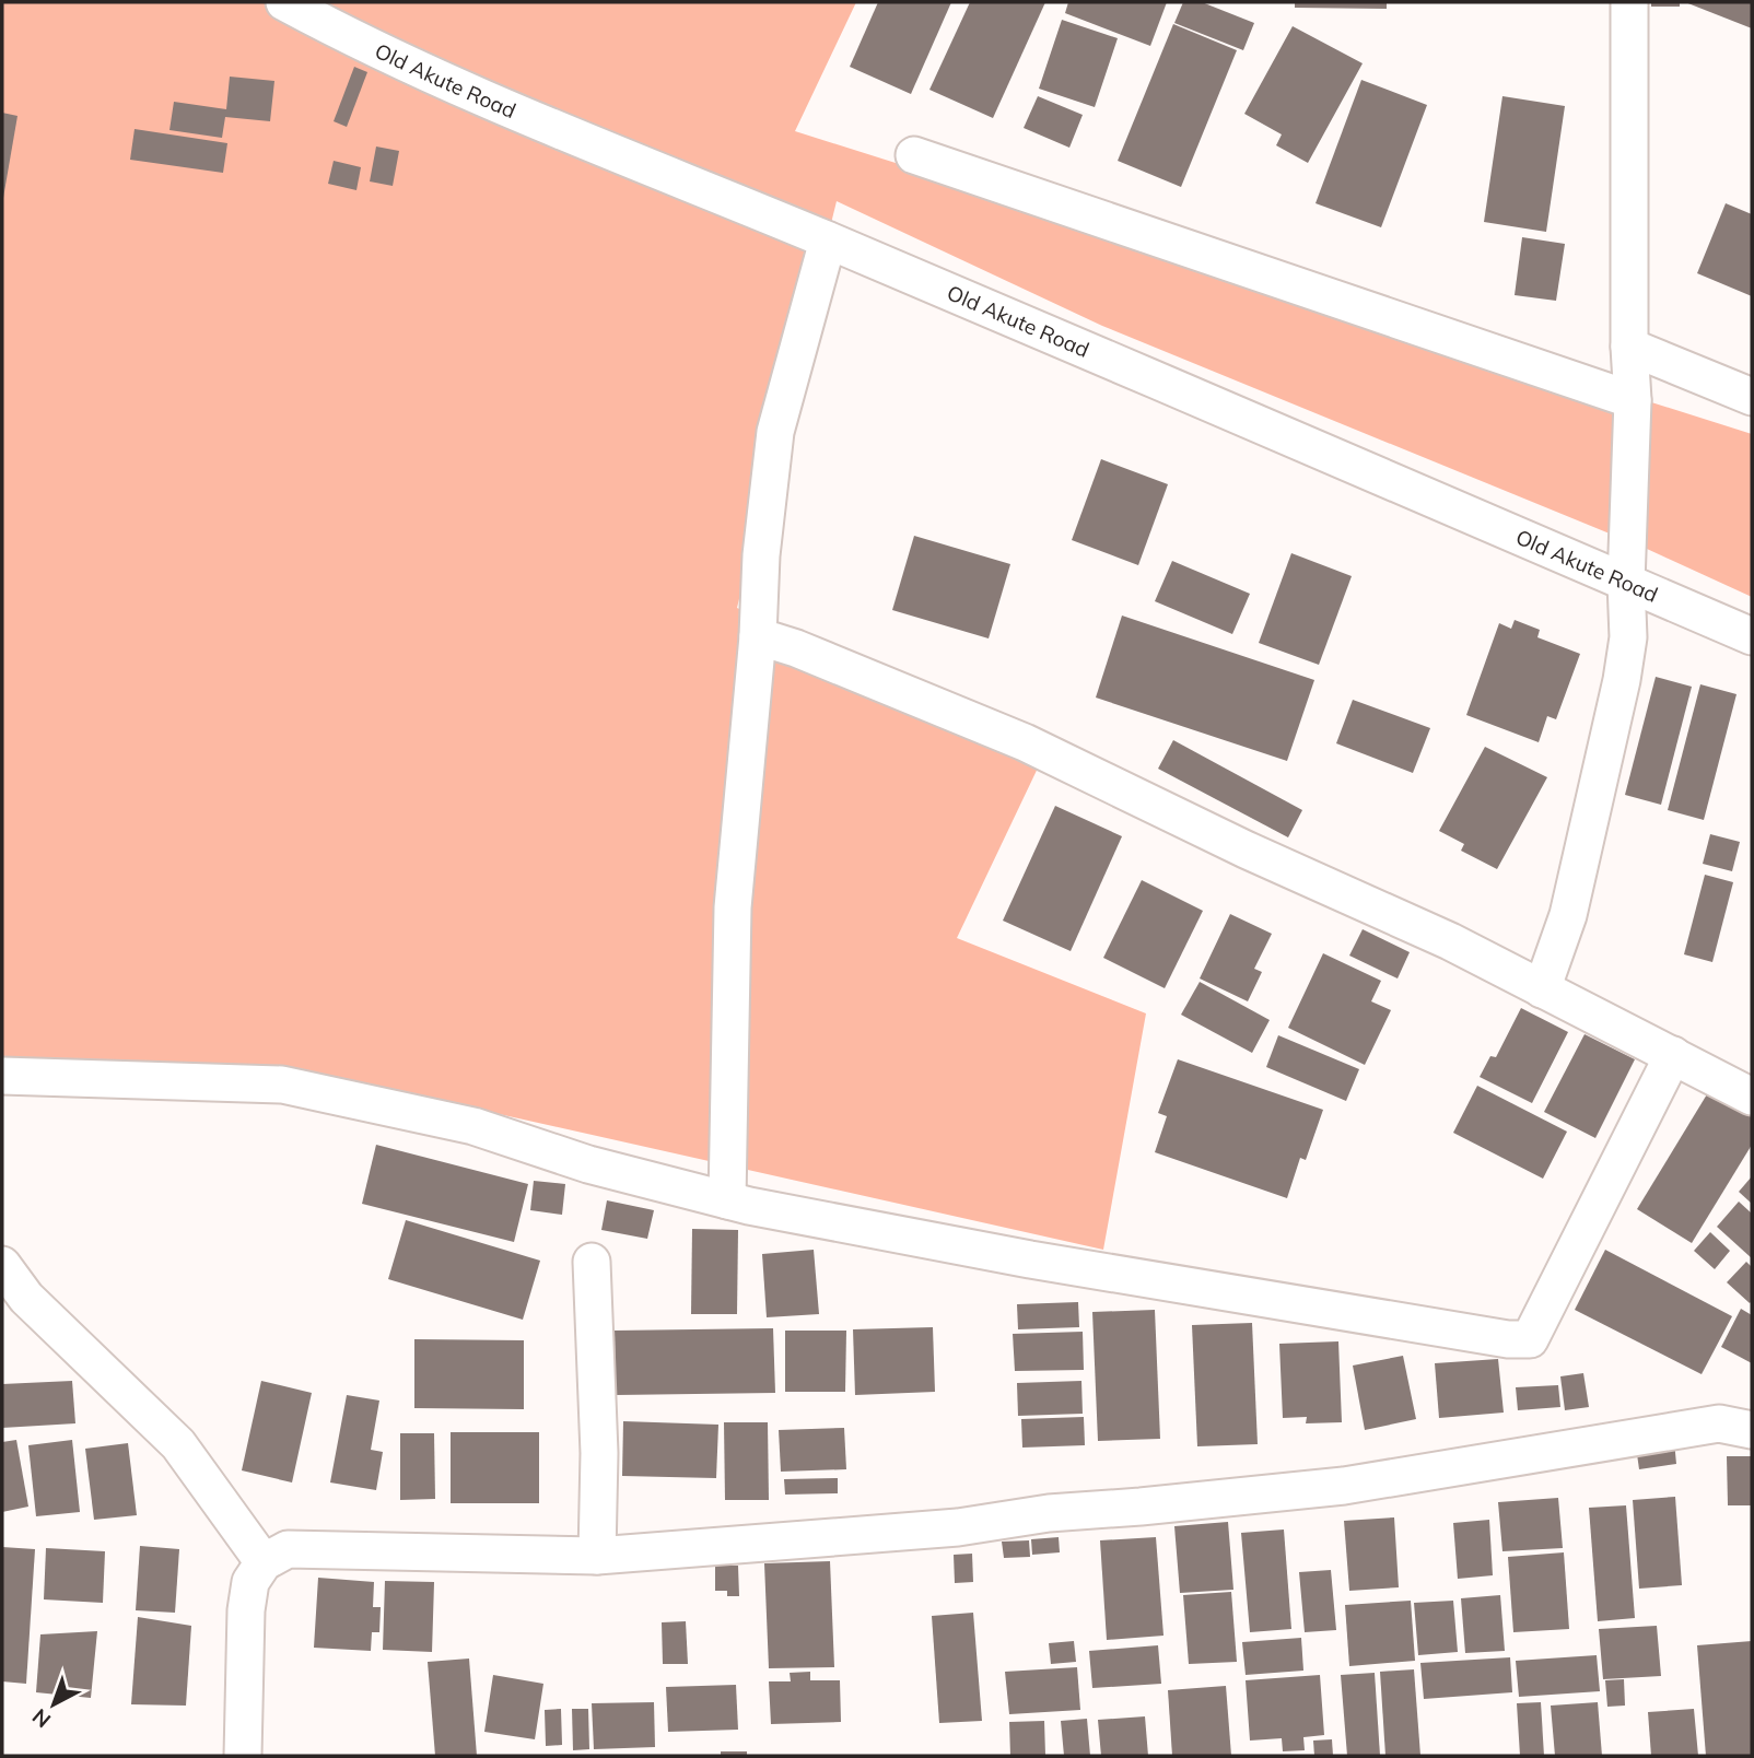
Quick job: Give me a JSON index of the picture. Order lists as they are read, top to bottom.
{
  "streets": {
    "street": ["Old Akute Road"]
  },
  "north": "bottom left"
}
